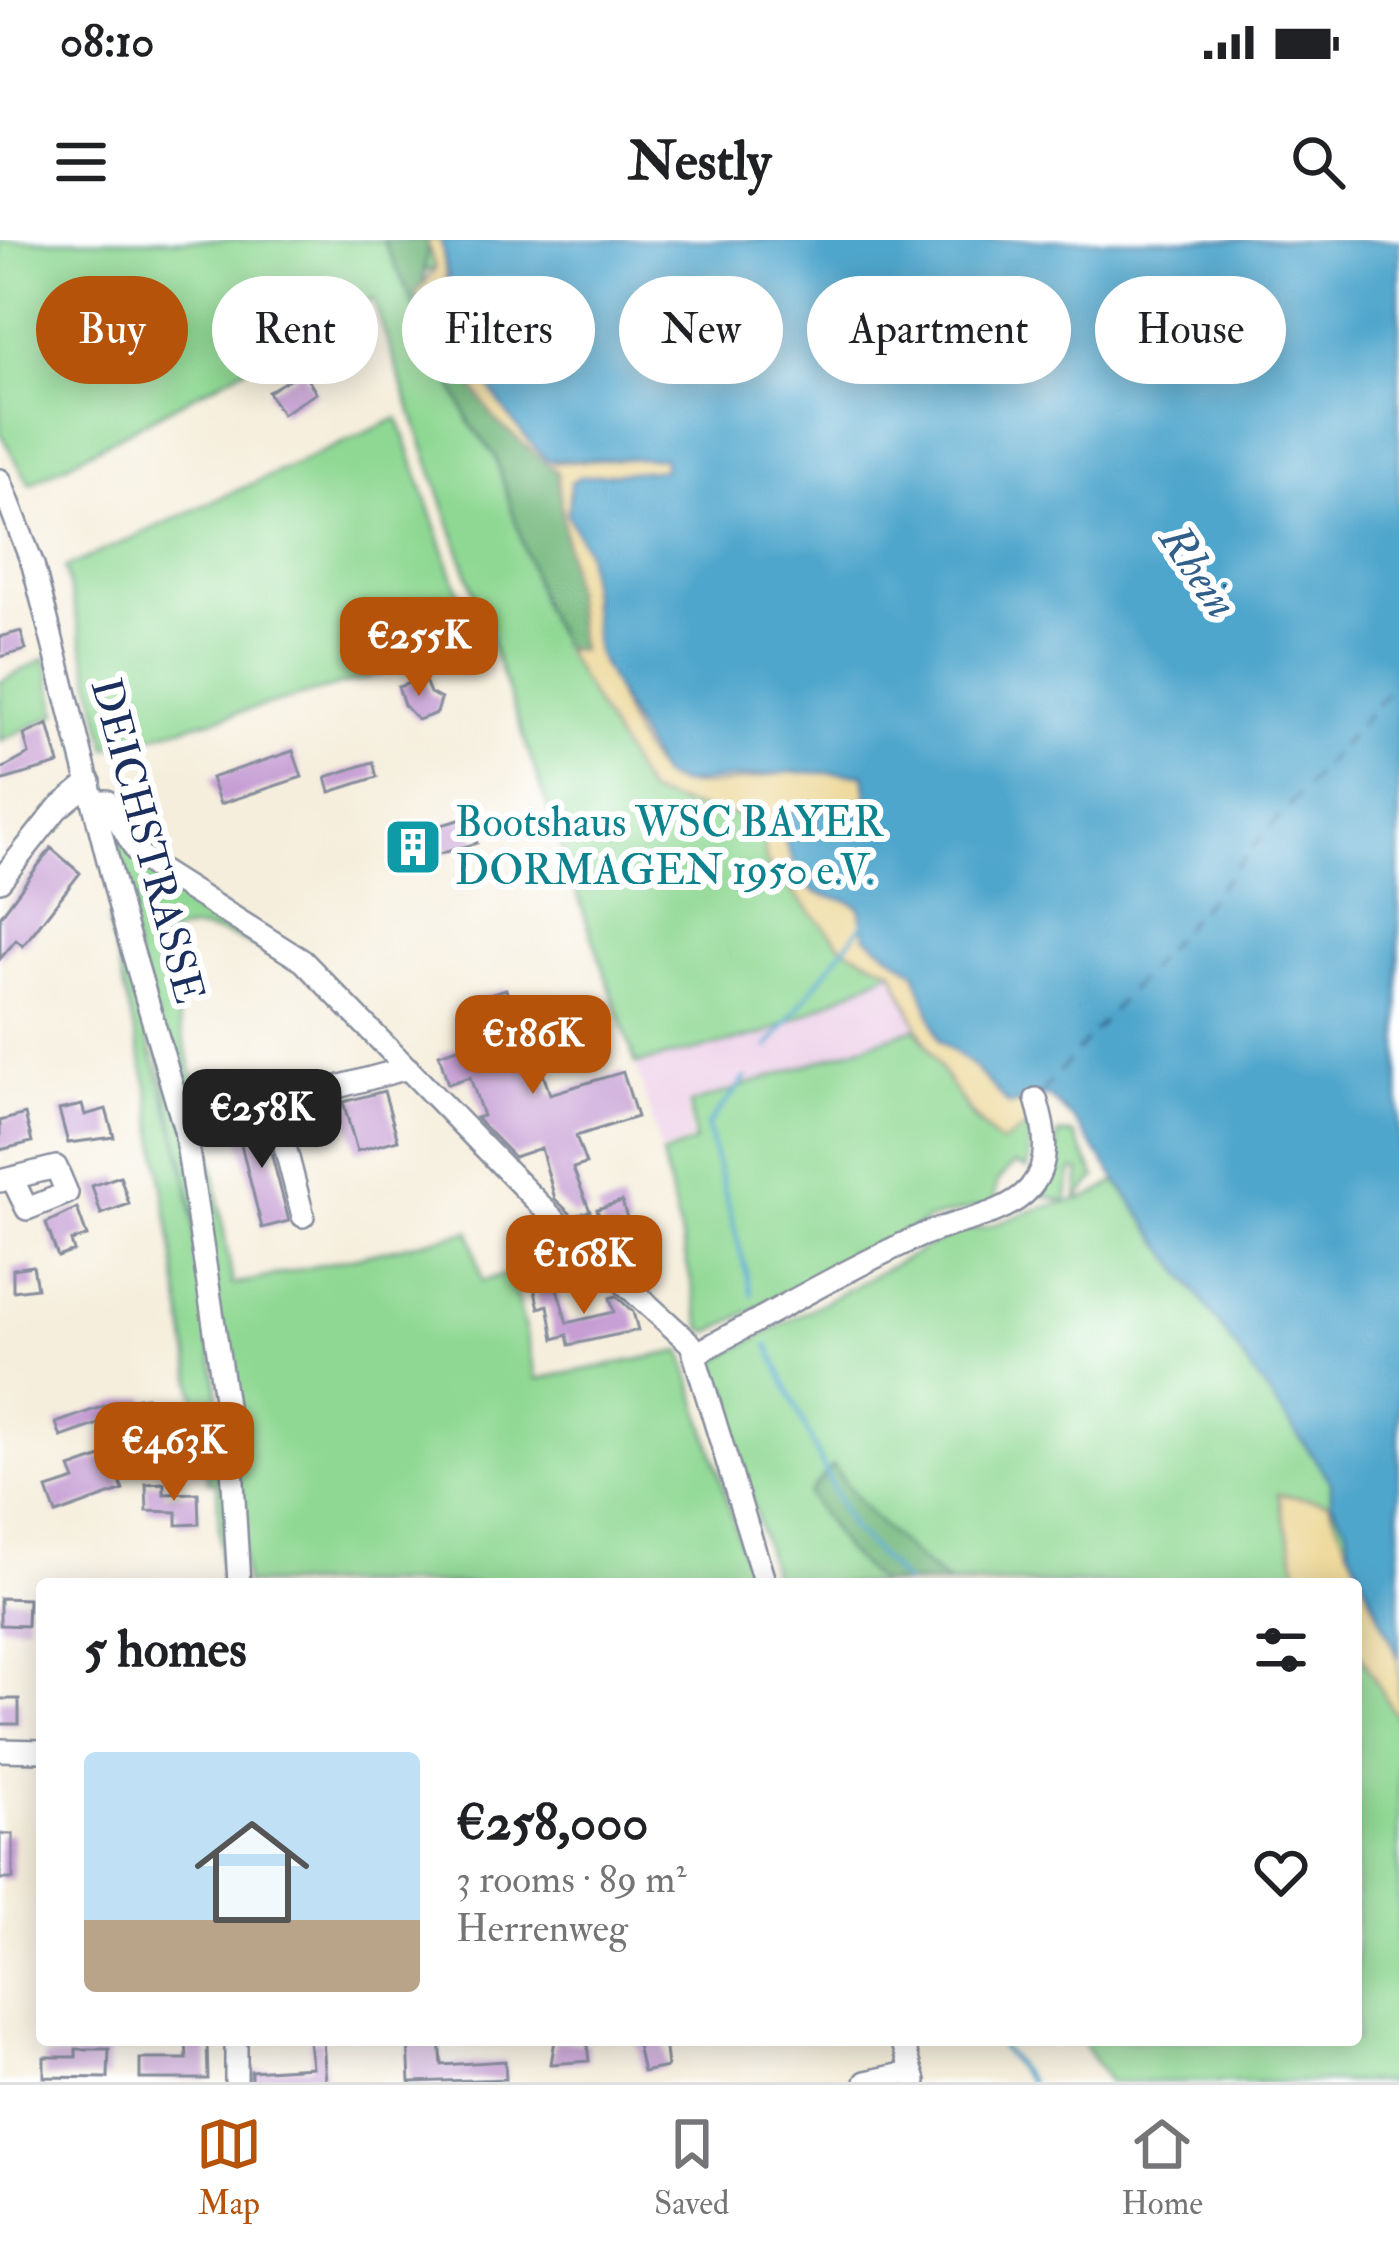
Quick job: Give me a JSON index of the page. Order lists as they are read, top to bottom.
{
  "streets": {
    "street": ["DEICHSTRASSE"]
  },
  "water": ["Rhein"],
  "places": {
    "building": ["Bootshaus WSC BAYER DORMAGEN 1950 e.V."]
  },
  "page": {
    "status": "08:10",
    "header": "Nestly",
    "chip": [
      "Buy",
      "Rent",
      "Filters",
      "New",
      "Apartment",
      "House"
    ],
    "price": [
      "€255K",
      "€186K",
      "€258K",
      "€168K",
      "€463K"
    ],
    "heading": "5 homes",
    "list": [
      {
        "name": "€258,000",
        "note": "3 rooms · 89 m² · Herrenweg"
      }
    ],
    "tabs": ["Map", "Saved", "Home"]
  }
}
